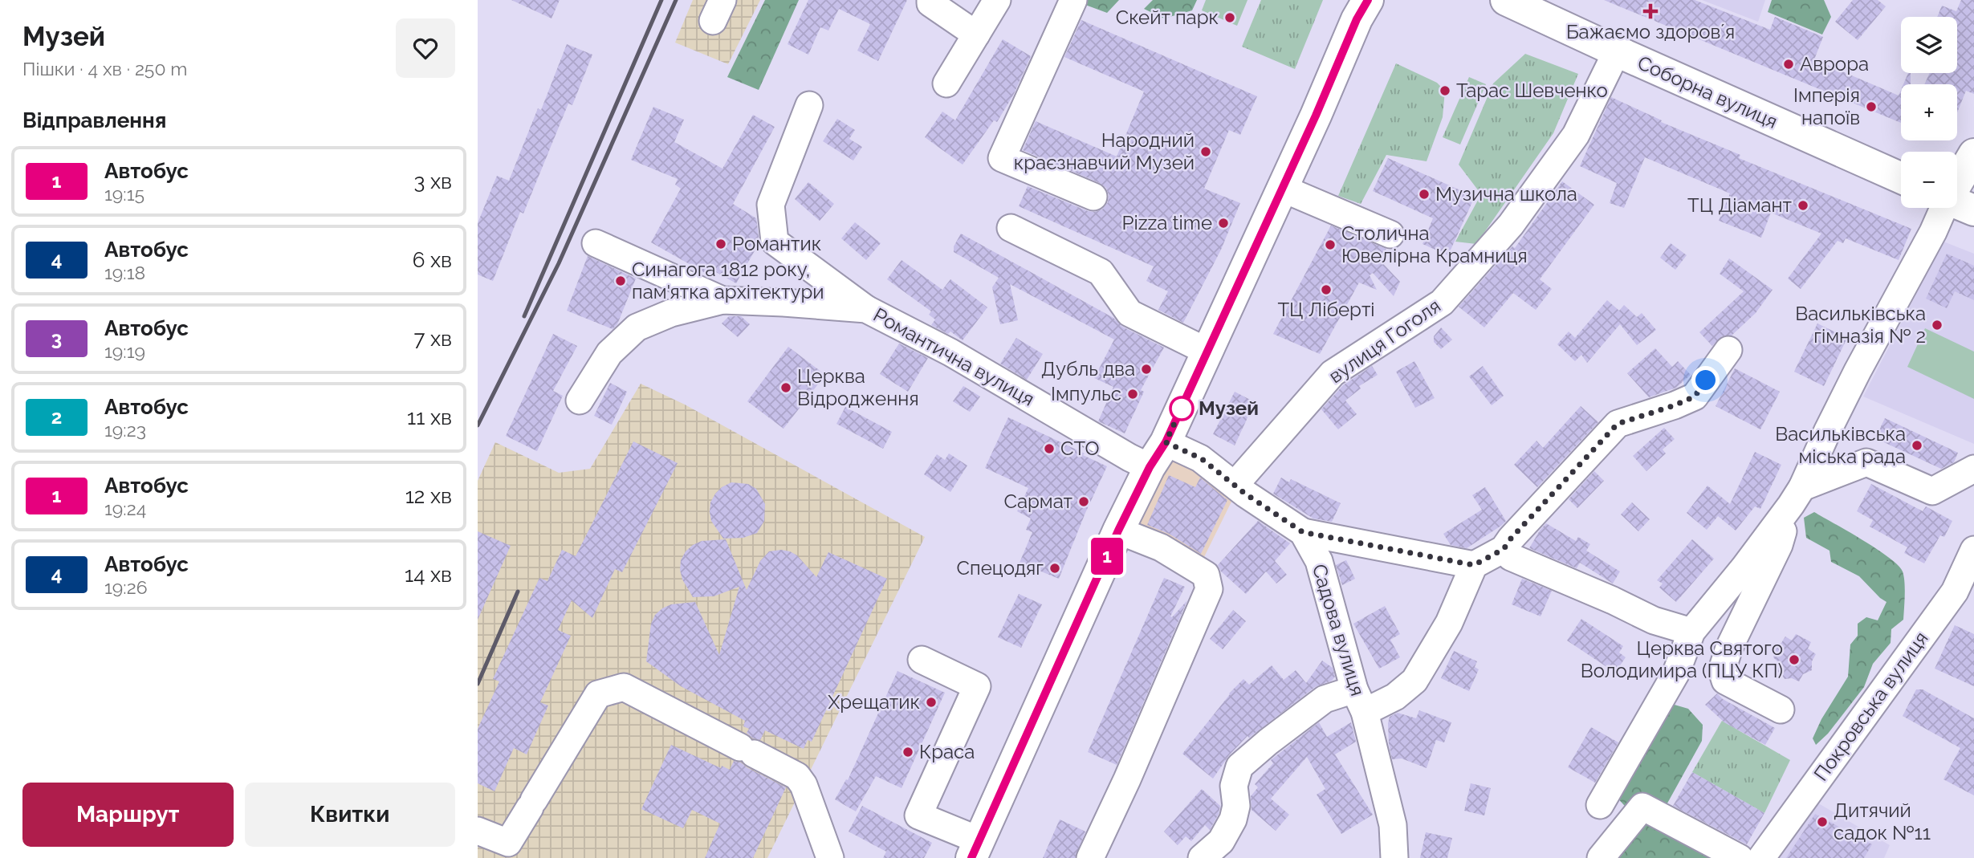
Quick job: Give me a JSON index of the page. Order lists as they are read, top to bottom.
{
  "streets": {
    "main road": ["Соборна вулиця"],
    "street": [
      "вулиця Гоголя",
      "Романтична вулиця",
      "Садова вулиця",
      "Покровська вулиця"
    ]
  },
  "crossings": [
    ["Соборна вулиця", "вулиця Гоголя"],
    ["вулиця Гоголя", "Садова вулиця"],
    ["Романтична вулиця", "Садова вулиця"]
  ],
  "places": {
    "health": ["Бажаємо здоровʼя"],
    "other": [
      "Скейт парк",
      "Аврора",
      "Тарас Шевченко",
      "Імперія напоїв",
      "Народний краєзнавчий Музей",
      "Музична школа",
      "ТЦ Діамант",
      "Pizza time",
      "Романтик",
      "Столична Ювелірна Крамниця",
      "Синагога 1812 року, пам'ятка архітектури",
      "ТЦ Ліберті",
      "Васильківська гімназія № 2",
      "Дубль два",
      "Церква Відродження",
      "Імпульс",
      "Музей",
      "Васильківська міська рада",
      "СТО",
      "Сармат",
      "Спецодяг",
      "Церква Святого Володимира (ПЦУ КП)",
      "Хрещатик",
      "Краса",
      "Дитячий садок №11"
    ]
  },
  "lines": ["bus line 1"],
  "page": {
    "heading": [
      ["Музей", "Пішки · 4 хв · 250 m"],
      "Відправлення"
    ],
    "on_map": "1",
    "map_buttons": ["+", "−"],
    "list": [
      {
        "mark": "1",
        "name": "Автобус",
        "note": "19:15",
        "value": "3 хв"
      },
      {
        "mark": "4",
        "name": "Автобус",
        "note": "19:18",
        "value": "6 хв"
      },
      {
        "mark": "3",
        "name": "Автобус",
        "note": "19:19",
        "value": "7 хв"
      },
      {
        "mark": "2",
        "name": "Автобус",
        "note": "19:23",
        "value": "11 хв"
      },
      {
        "mark": "1",
        "name": "Автобус",
        "note": "19:24",
        "value": "12 хв"
      },
      {
        "mark": "4",
        "name": "Автобус",
        "note": "19:26",
        "value": "14 хв"
      }
    ],
    "buttons": ["Маршрут", "Квитки"]
  }
}
